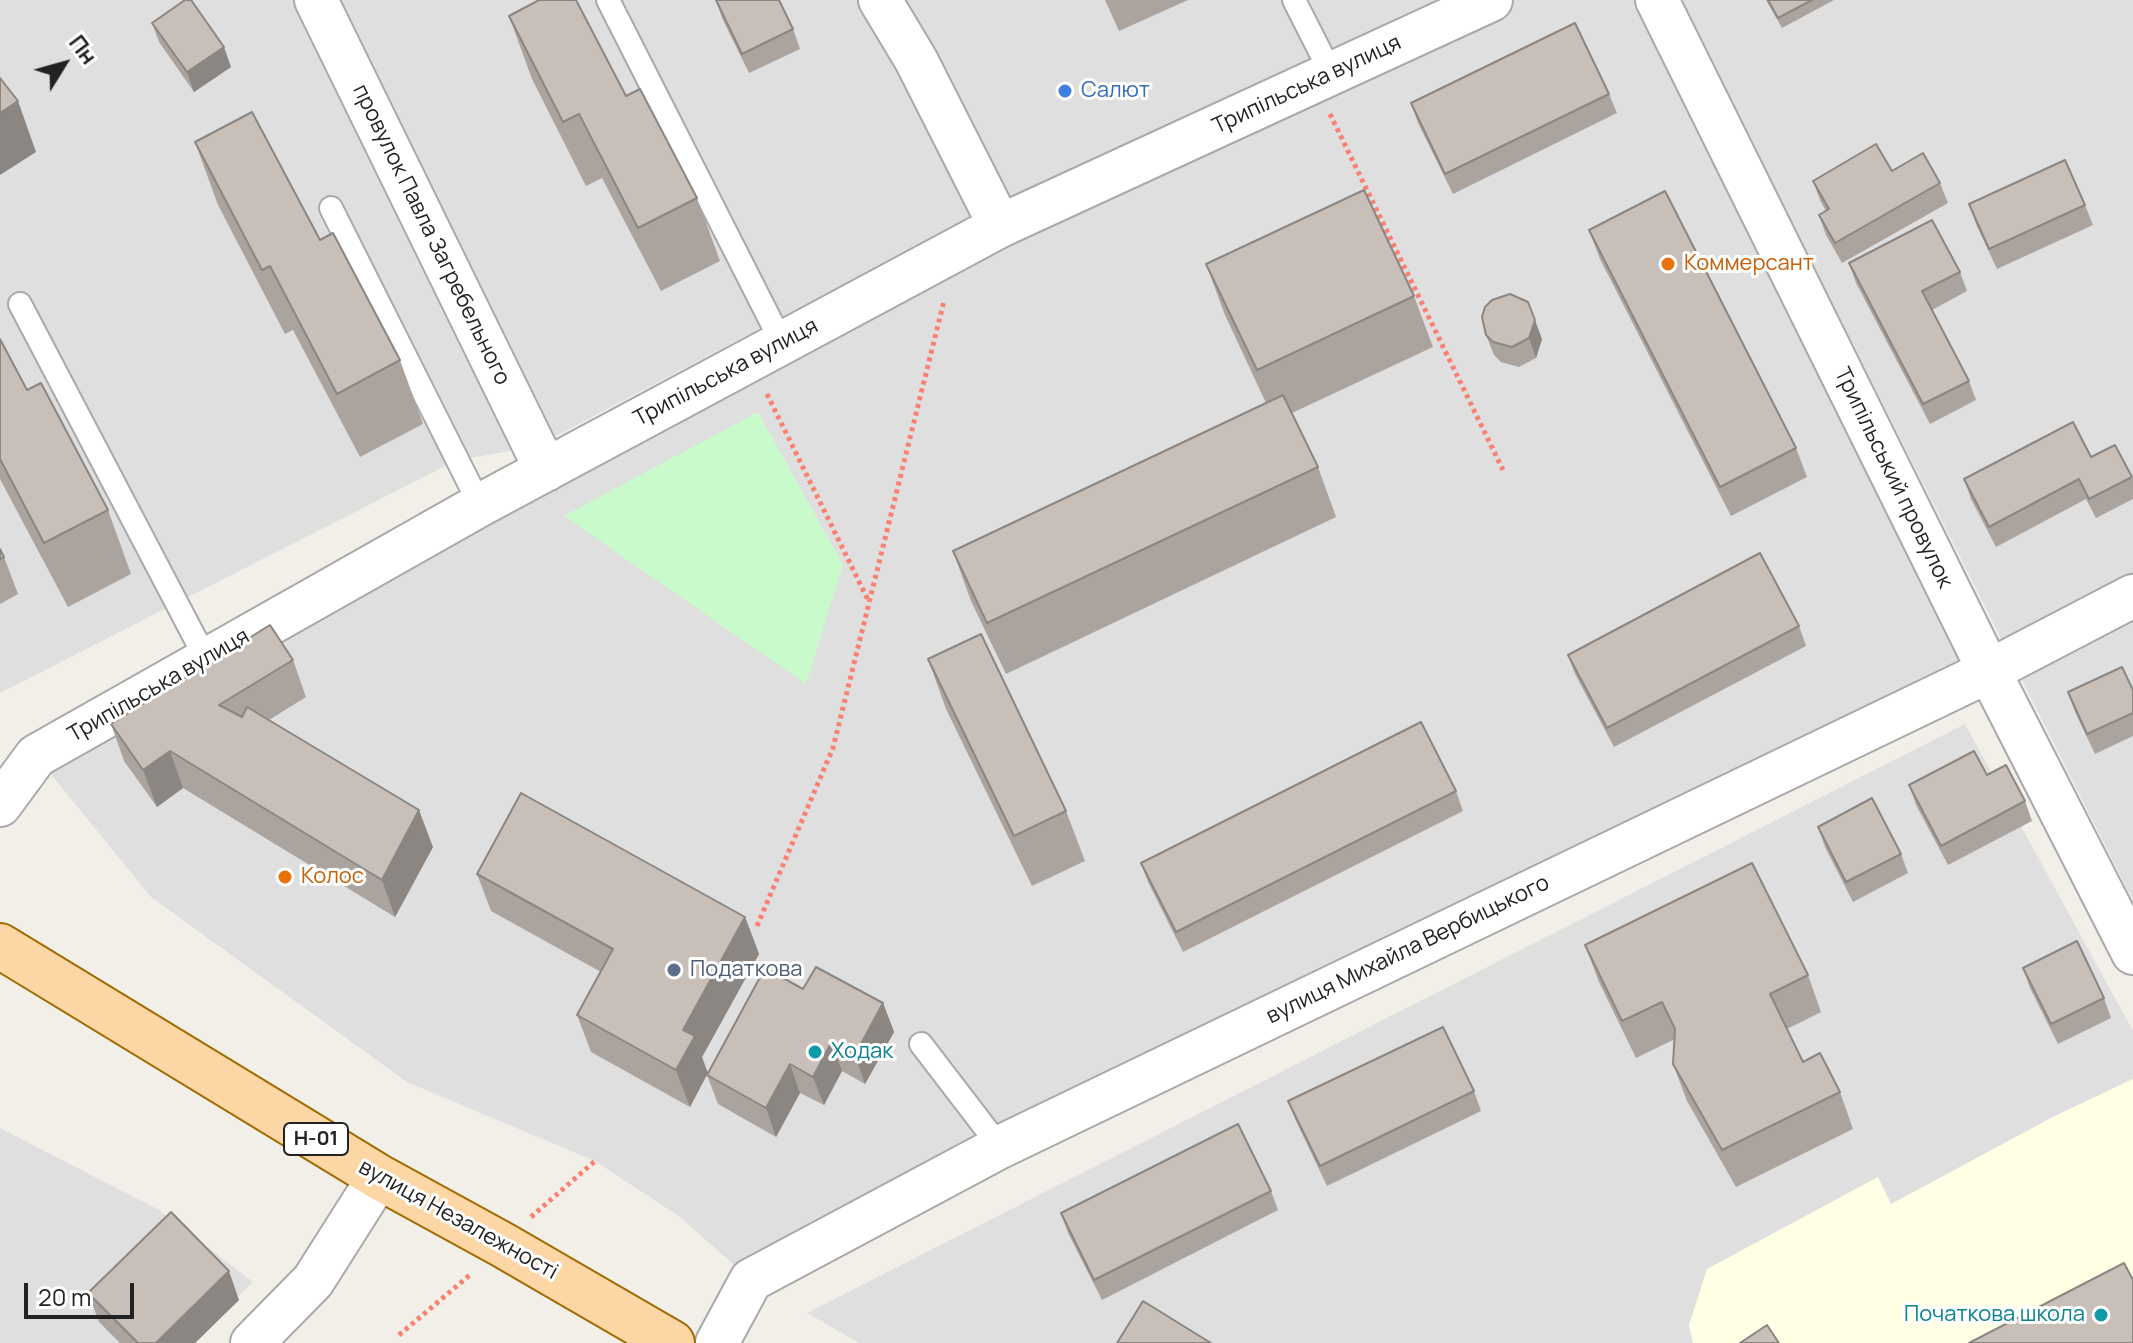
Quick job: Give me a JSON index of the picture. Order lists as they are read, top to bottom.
{
  "streets": {
    "main road": ["Н-01", "вулиця Незалежності"],
    "street": [
      "Трипільська вулиця",
      "провулок Павла Загребельного",
      "Трипільський провулок",
      "вулиця Михайла Вербицького"
    ]
  },
  "crossings": [
    ["Трипільська вулиця", "провулок Павла Загребельного"],
    ["Трипільський провулок", "вулиця Михайла Вербицького"]
  ],
  "places": [
    "Салют",
    "Коммерсант",
    "Колос",
    "Податкова",
    "Ходак",
    "Початкова школа"
  ],
  "scale_bar": "20 m",
  "north": "top right"
}
